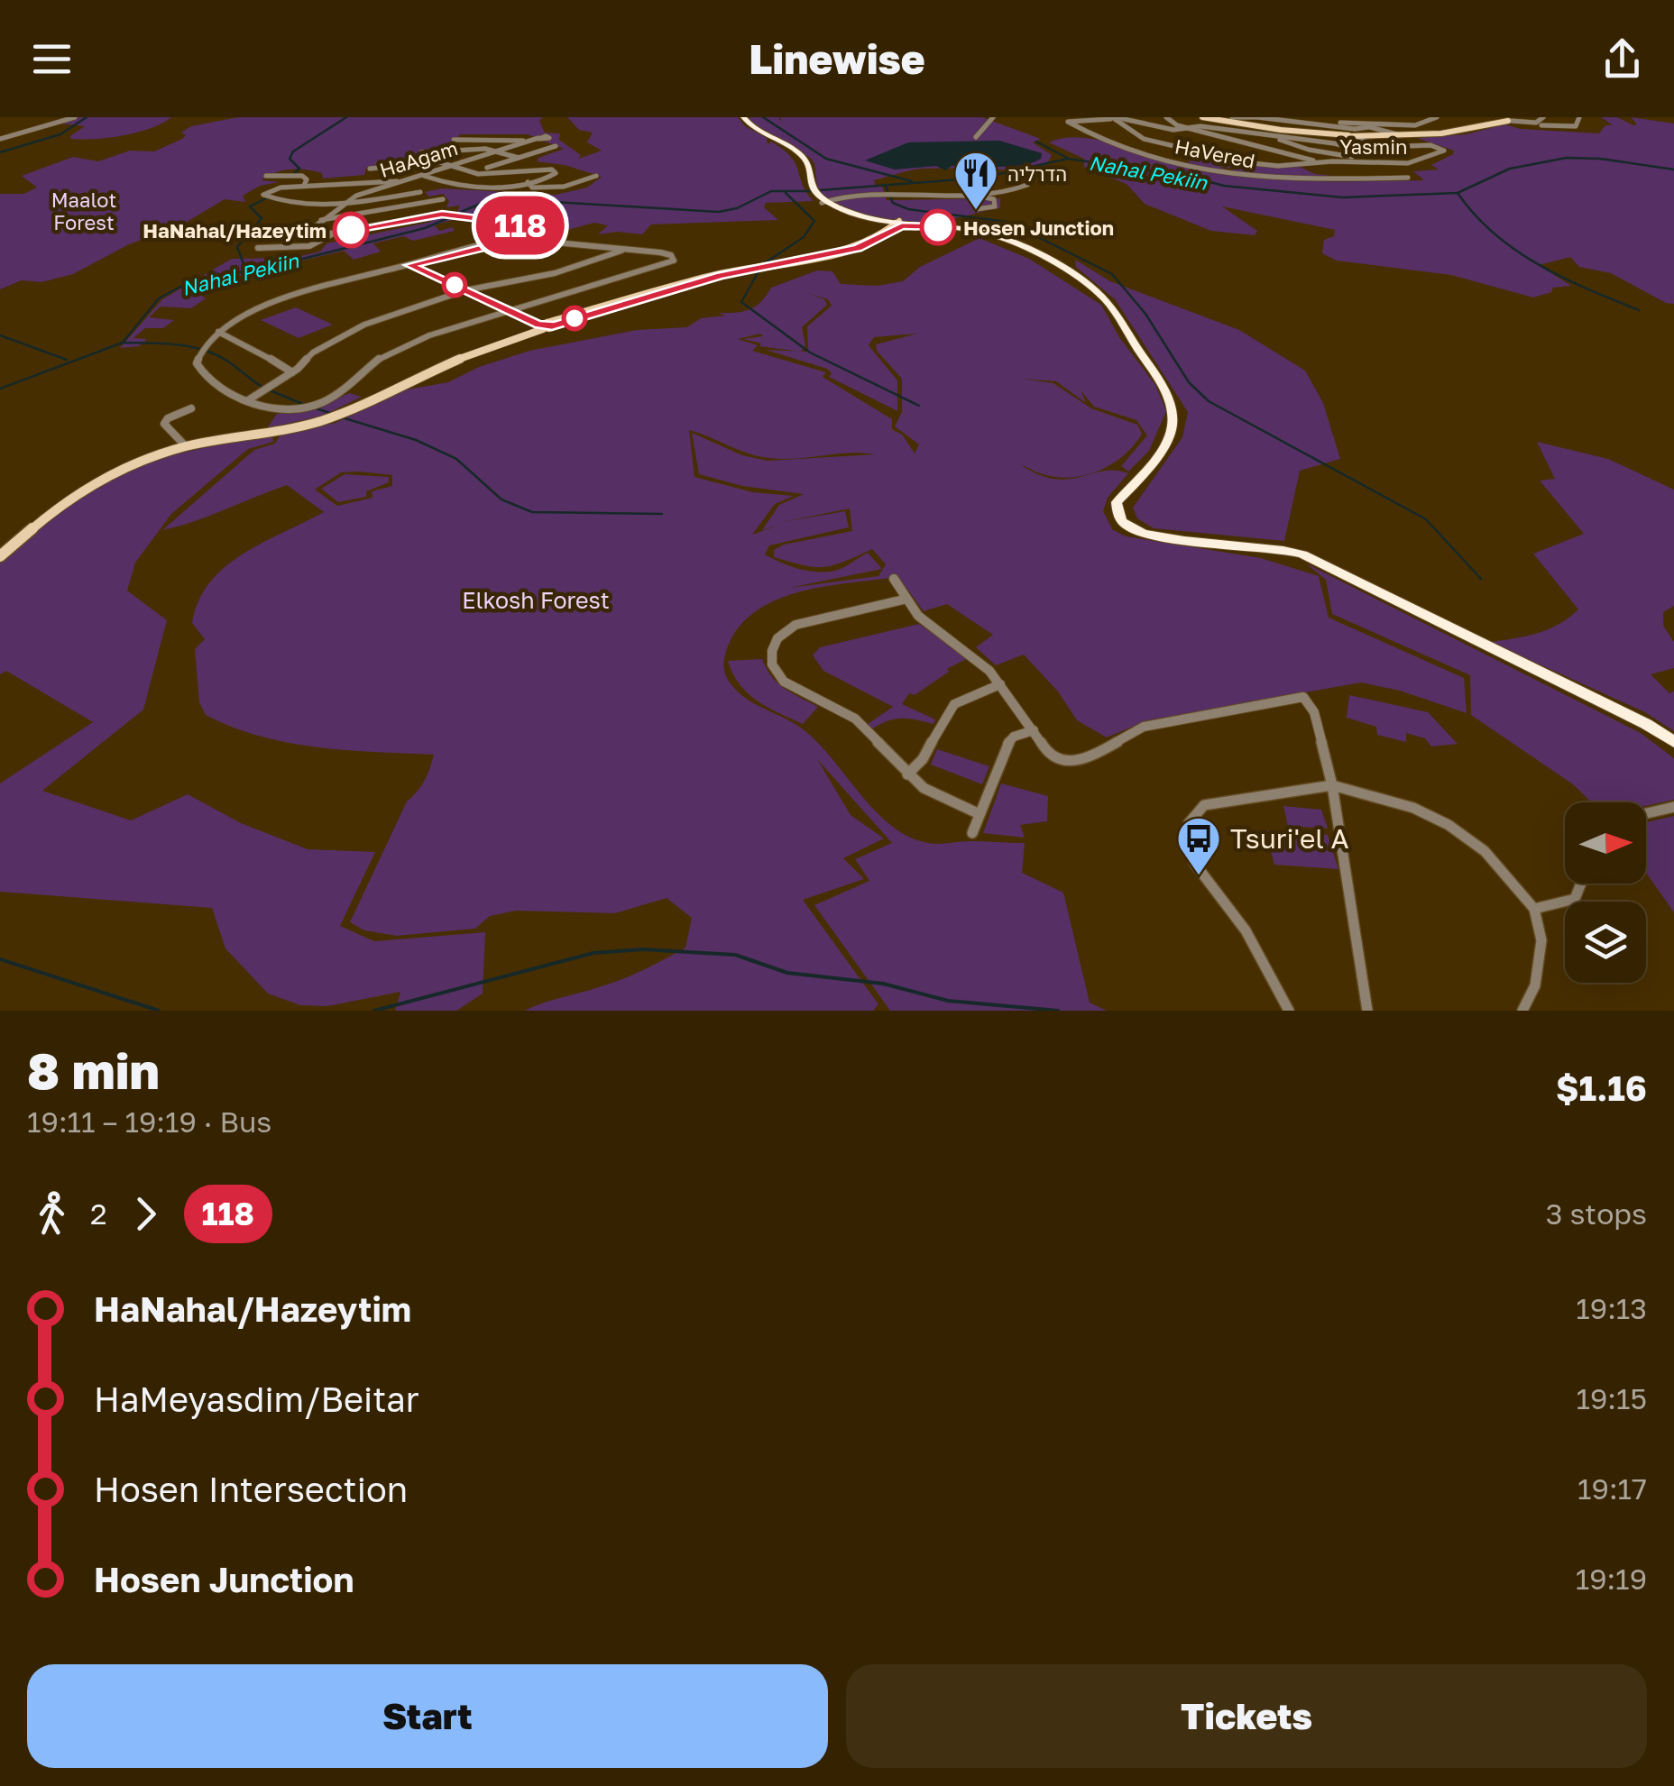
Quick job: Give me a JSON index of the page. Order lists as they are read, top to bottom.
{
  "streets": {
    "street": ["Yasmin", "HaVered", "HaAgam"]
  },
  "water": ["Nahal Pekiin"],
  "parks": ["Maalot Forest", "Elkosh Forest"],
  "places": {
    "restaurant": ["הדרליה"],
    "other": ["Hosen Junction", "HaNahal/Hazeytim"],
    "bus stop": ["Tsuri'el A"]
  },
  "lines": ["bus line 118"],
  "north": "right",
  "page": {
    "header": "Linewise",
    "on_map": "118",
    "heading": ["8 min", "19:11 – 19:19 · Bus", "$1.16"],
    "legs": ["2", "118", "3 stops"],
    "list": [
      {
        "name": "HaNahal/Hazeytim",
        "value": "19:13"
      },
      {
        "name": "HaMeyasdim/Beitar",
        "value": "19:15"
      },
      {
        "name": "Hosen Intersection",
        "value": "19:17"
      },
      {
        "name": "Hosen Junction",
        "value": "19:19"
      }
    ],
    "buttons": ["Start", "Tickets"]
  }
}
